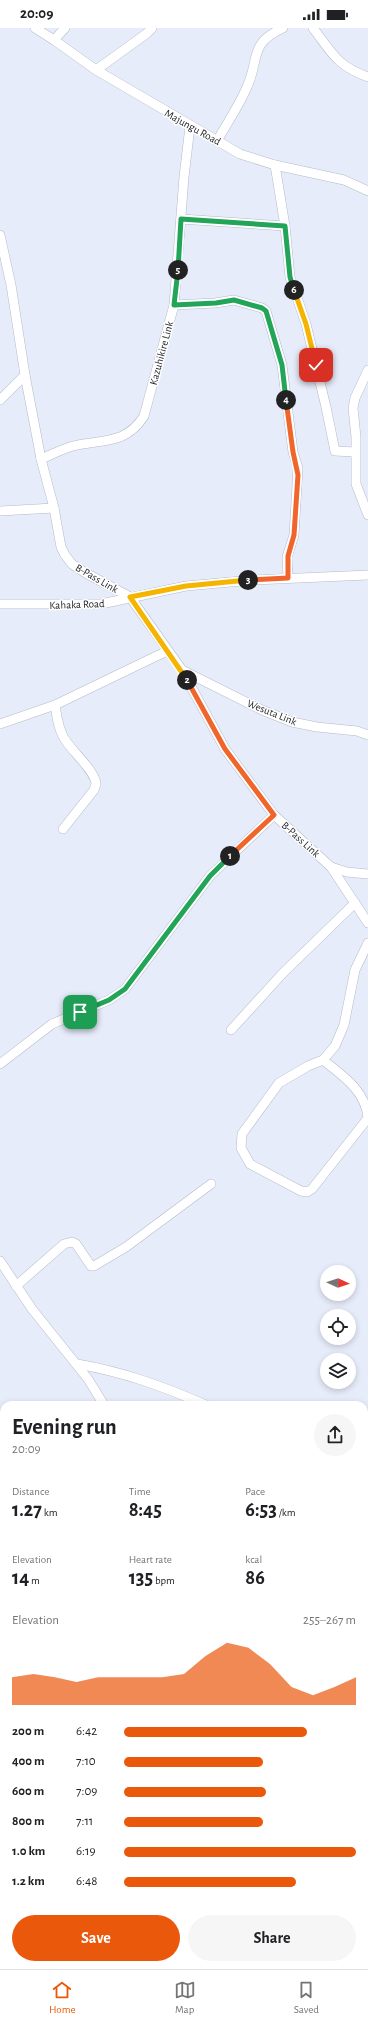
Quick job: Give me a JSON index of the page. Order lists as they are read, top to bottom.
{
  "streets": {
    "street": [
      "Majungu Road",
      "Kazuhikire Link",
      "B-Pass Link",
      "Kahaka Road",
      "Wesuta Link"
    ]
  },
  "crossings": [
    ["Majungu Road", "Kazuhikire Link"],
    ["Kazuhikire Link", "B-Pass Link"],
    ["B-Pass Link", "Kahaka Road"],
    ["B-Pass Link", "Wesuta Link"]
  ],
  "north": "right",
  "page": {
    "status": "20:09",
    "pins": [
      "5",
      "6",
      "4",
      "3",
      "2",
      "1"
    ],
    "heading": ["Evening run", "20:09"],
    "stats": [
      ["Distance", "1.27 km"],
      ["Time", "8:45"],
      ["Pace", "6:53 /km"],
      ["Elevation", "14 m"],
      ["Heart rate", "135 bpm"],
      ["kcal", "86"]
    ],
    "chart": ["Elevation", "255–267 m"],
    "list": [
      {
        "name": "200 m",
        "note": "6:42"
      },
      {
        "name": "400 m",
        "note": "7:10"
      },
      {
        "name": "600 m",
        "note": "7:09"
      },
      {
        "name": "800 m",
        "note": "7:11"
      },
      {
        "name": "1.0 km",
        "note": "6:19"
      },
      {
        "name": "1.2 km",
        "note": "6:48"
      }
    ],
    "buttons": ["Save", "Share"],
    "tabs": ["Home", "Map", "Saved"]
  }
}
